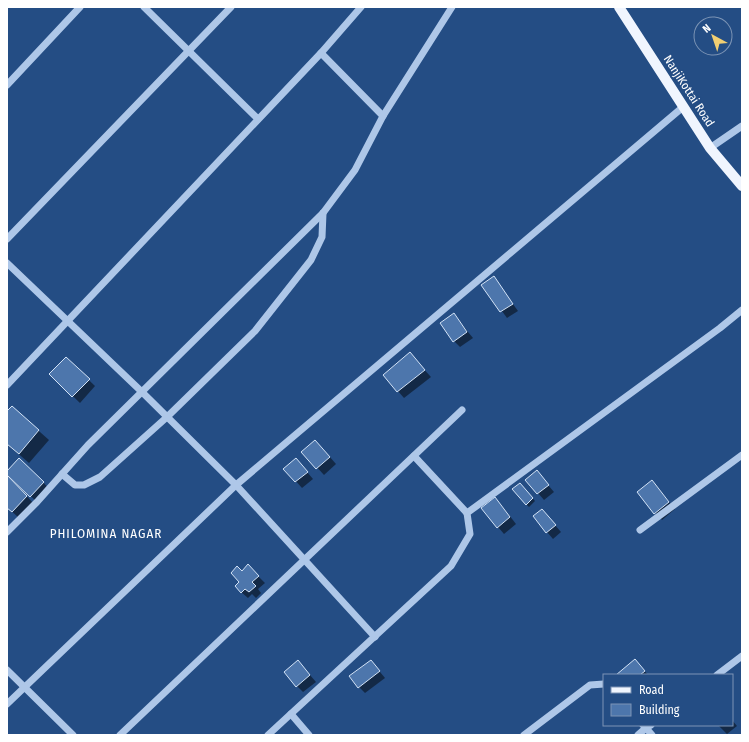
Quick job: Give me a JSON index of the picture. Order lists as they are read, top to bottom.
{
  "streets": {
    "main road": ["NanjiKottai Road"]
  },
  "districts": ["PHILOMINA NAGAR"],
  "legend": ["Road", "Building"],
  "north": "top left"
}
